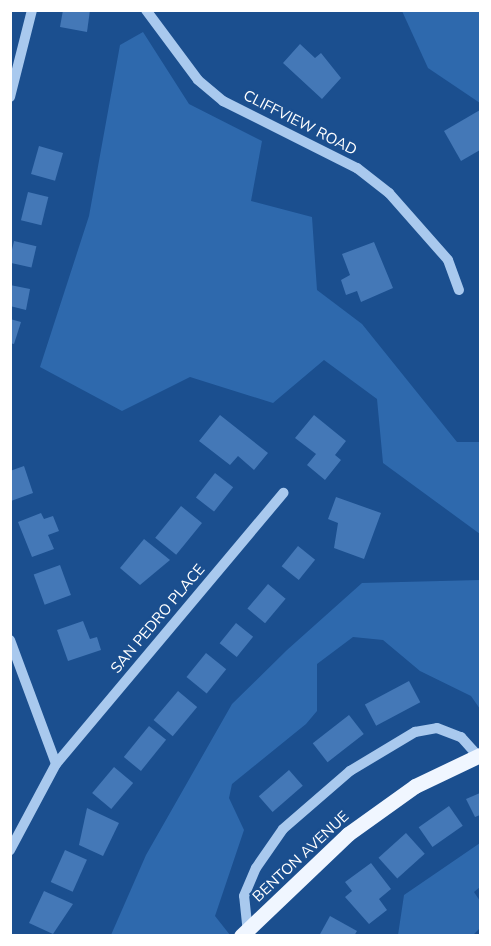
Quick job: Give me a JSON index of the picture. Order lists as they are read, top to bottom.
{
  "streets": {
    "main road": ["BENTON AVENUE"],
    "street": ["CLIFFVIEW ROAD", "SAN PEDRO PLACE"]
  }
}
